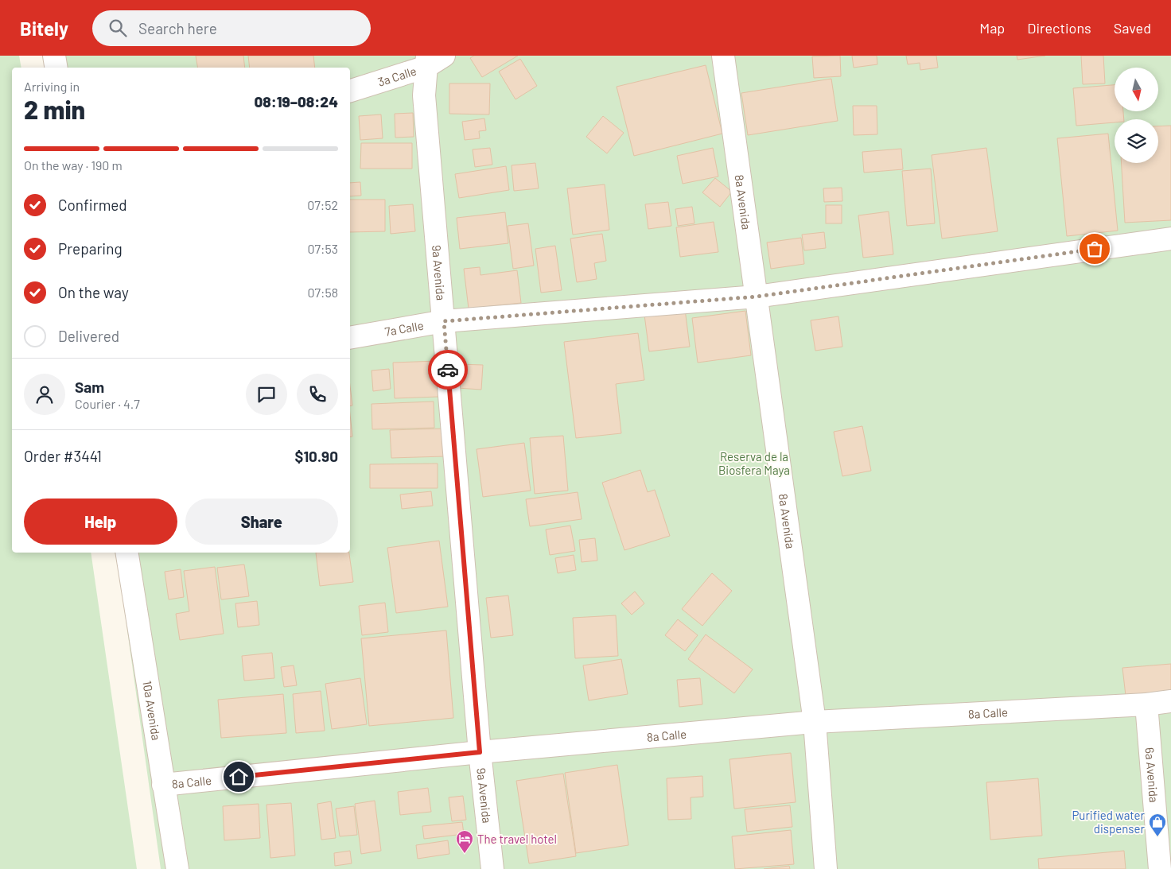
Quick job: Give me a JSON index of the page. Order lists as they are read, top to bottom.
{
  "streets": {
    "street": [
      "3a Calle",
      "8a Avenida",
      "9a Avenida",
      "7a Calle",
      "10a Avenida",
      "8a Calle",
      "6a Avenida"
    ]
  },
  "crossings": [
    ["3a Calle", "9a Avenida"],
    ["8a Avenida", "7a Calle"],
    ["8a Avenida", "8a Calle"],
    ["9a Avenida", "7a Calle"],
    ["9a Avenida", "8a Calle"],
    ["10a Avenida", "8a Calle"],
    ["8a Calle", "6a Avenida"]
  ],
  "parks": ["Reserva de la Biosfera Maya"],
  "places": {
    "shop": ["Purified water dispenser"],
    "hotel": ["The travel hotel"]
  },
  "north": "bottom",
  "page": {
    "header": "Bitely",
    "search": "Search here",
    "nav": ["Map", "Directions", "Saved"],
    "heading": ["2 min", "Arriving in", "08:19–08:24"],
    "panel": [
      "Sam",
      "Courier · 4.7",
      "Order #3441",
      "$10.90"
    ],
    "bar": "On the way · 190 m",
    "list": [
      ["Confirmed", "07:52"],
      ["Preparing", "07:53"],
      ["On the way", "07:58"],
      "Delivered"
    ],
    "buttons": ["Help", "Share"]
  }
}
